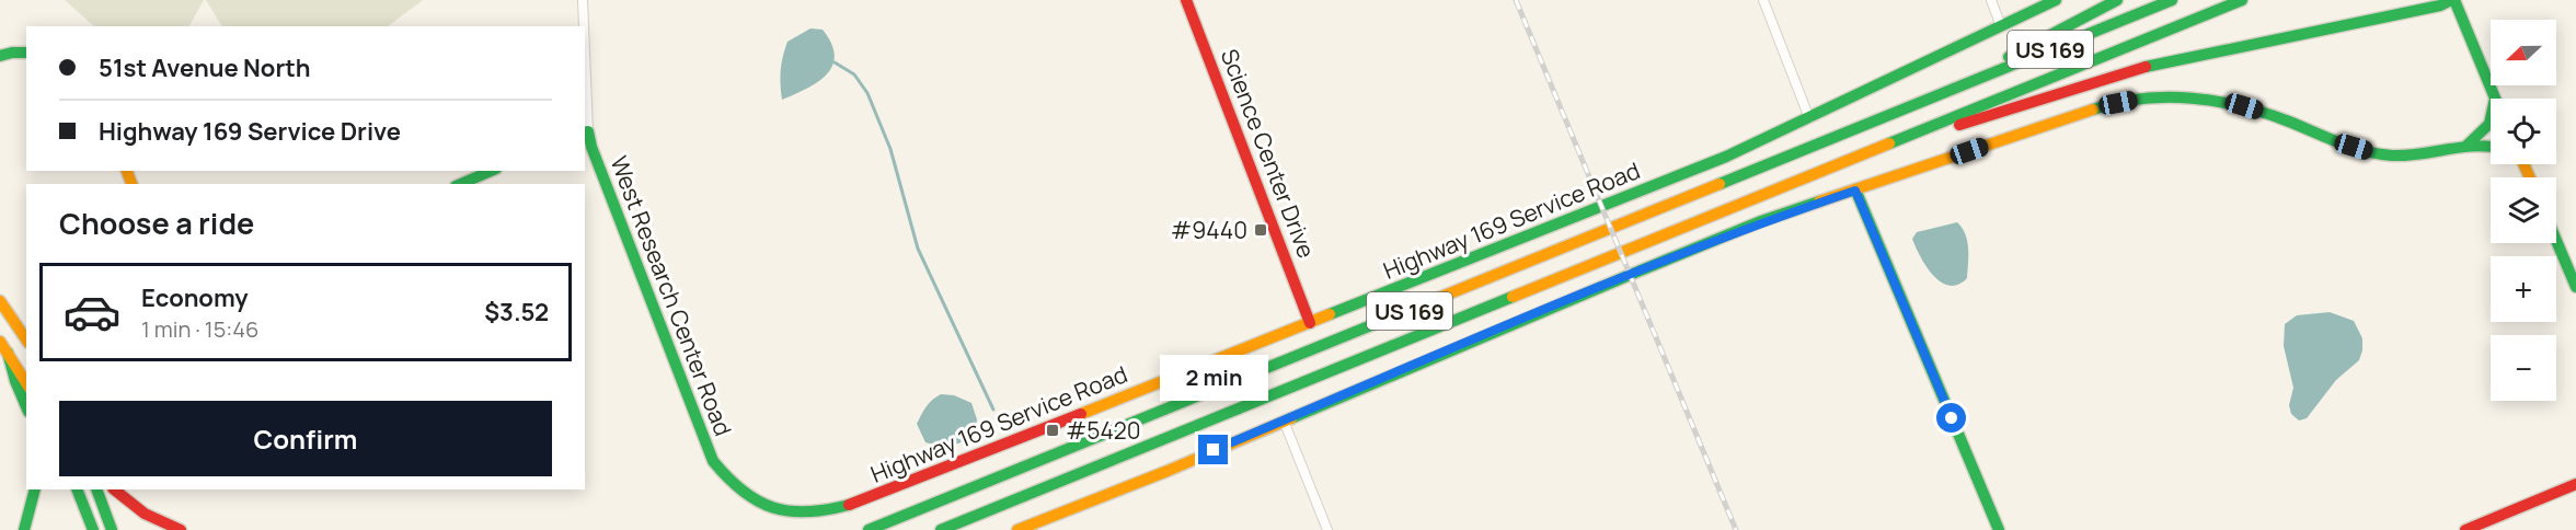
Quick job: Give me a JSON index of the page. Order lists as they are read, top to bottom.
{
  "streets": {
    "main road": [
      "US 169",
      "Science Center Drive",
      "Highway 169 Service Road",
      "West Research Center Road"
    ]
  },
  "crossings": [
    ["Science Center Drive", "Highway 169 Service Road"],
    ["Highway 169 Service Road", "West Research Center Road"]
  ],
  "places": {
    "transit": ["#9440", "#5420"]
  },
  "north": "left",
  "page": {
    "map_buttons": ["+", "−"],
    "banner": ["51st Avenue North", "Highway 169 Service Drive"],
    "heading": "Choose a ride",
    "list": [
      {
        "name": "Economy",
        "note": "1 min · 15:46",
        "value": "$3.52"
      }
    ],
    "bubble": "2 min",
    "buttons": "Confirm"
  }
}
